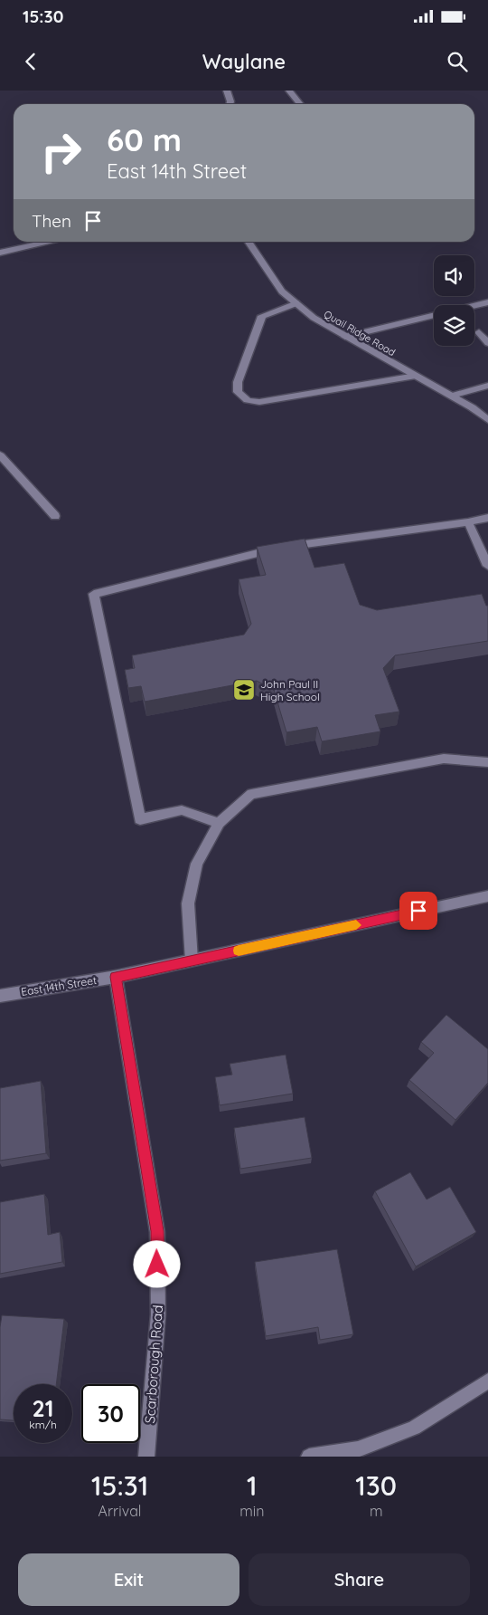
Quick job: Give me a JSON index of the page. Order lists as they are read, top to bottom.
{
  "streets": {
    "street": ["Quail Ridge Road", "East 14th Street", "Scarborough Road"]
  },
  "crossings": [
    ["East 14th Street", "Scarborough Road"]
  ],
  "places": {
    "school or university": ["John Paul II High School"]
  },
  "page": {
    "status": "15:30",
    "header": "Waylane",
    "turn": ["60 m", "East 14th Street"],
    "then": "Then",
    "speed": "21 km/h",
    "limit": "30",
    "eta": [
      "15:31",
      "Arrival",
      "1",
      "min",
      "130",
      "m"
    ],
    "buttons": ["Exit", "Share"]
  }
}
